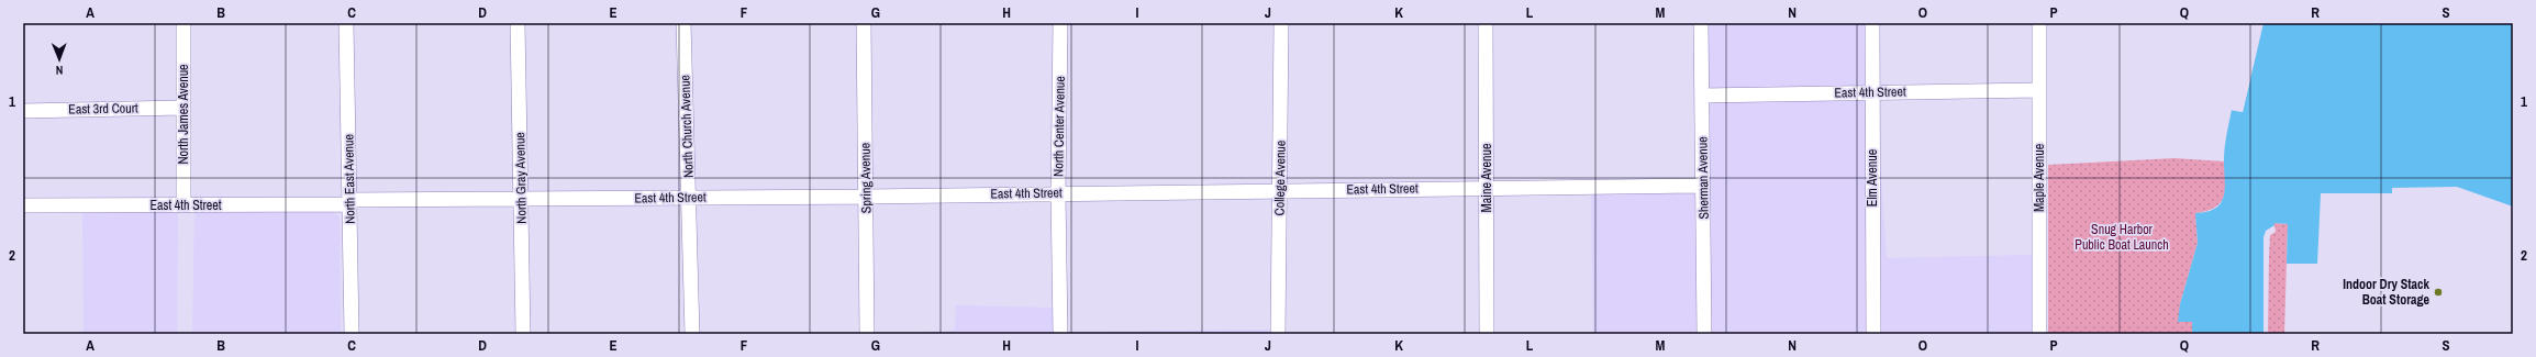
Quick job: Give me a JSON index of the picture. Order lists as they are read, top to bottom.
{
  "streets": {
    "street": [
      "East 4th Street",
      "East 3rd Court",
      "North James Avenue",
      "North Church Avenue",
      "North Center Avenue",
      "North Gray Avenue",
      "Spring Avenue",
      "College Avenue",
      "Maine Avenue",
      "Sherman Avenue",
      "Elm Avenue",
      "Maple Avenue",
      "North East Avenue"
    ]
  },
  "crossings": [
    ["East 4th Street", "North James Avenue"],
    ["East 4th Street", "North Church Avenue"],
    ["East 4th Street", "North Center Avenue"],
    ["East 4th Street", "North Gray Avenue"],
    ["East 4th Street", "Spring Avenue"],
    ["East 4th Street", "College Avenue"],
    ["East 4th Street", "Maine Avenue"],
    ["East 4th Street", "Sherman Avenue"],
    ["East 4th Street", "Elm Avenue"],
    ["East 4th Street", "Maple Avenue"],
    ["East 4th Street", "North East Avenue"],
    ["East 3rd Court", "North James Avenue"]
  ],
  "parks": ["Snug Harbor Public Boat Launch"],
  "places": ["Indoor Dry Stack Boat Storage"],
  "north": "bottom",
  "grid": {
    "columns": [
      "A",
      "B",
      "C",
      "D",
      "E",
      "F",
      "G",
      "H",
      "I",
      "J",
      "K",
      "L",
      "M",
      "N",
      "O",
      "P",
      "Q",
      "R",
      "S"
    ],
    "rows": ["1", "2"]
  }
}
